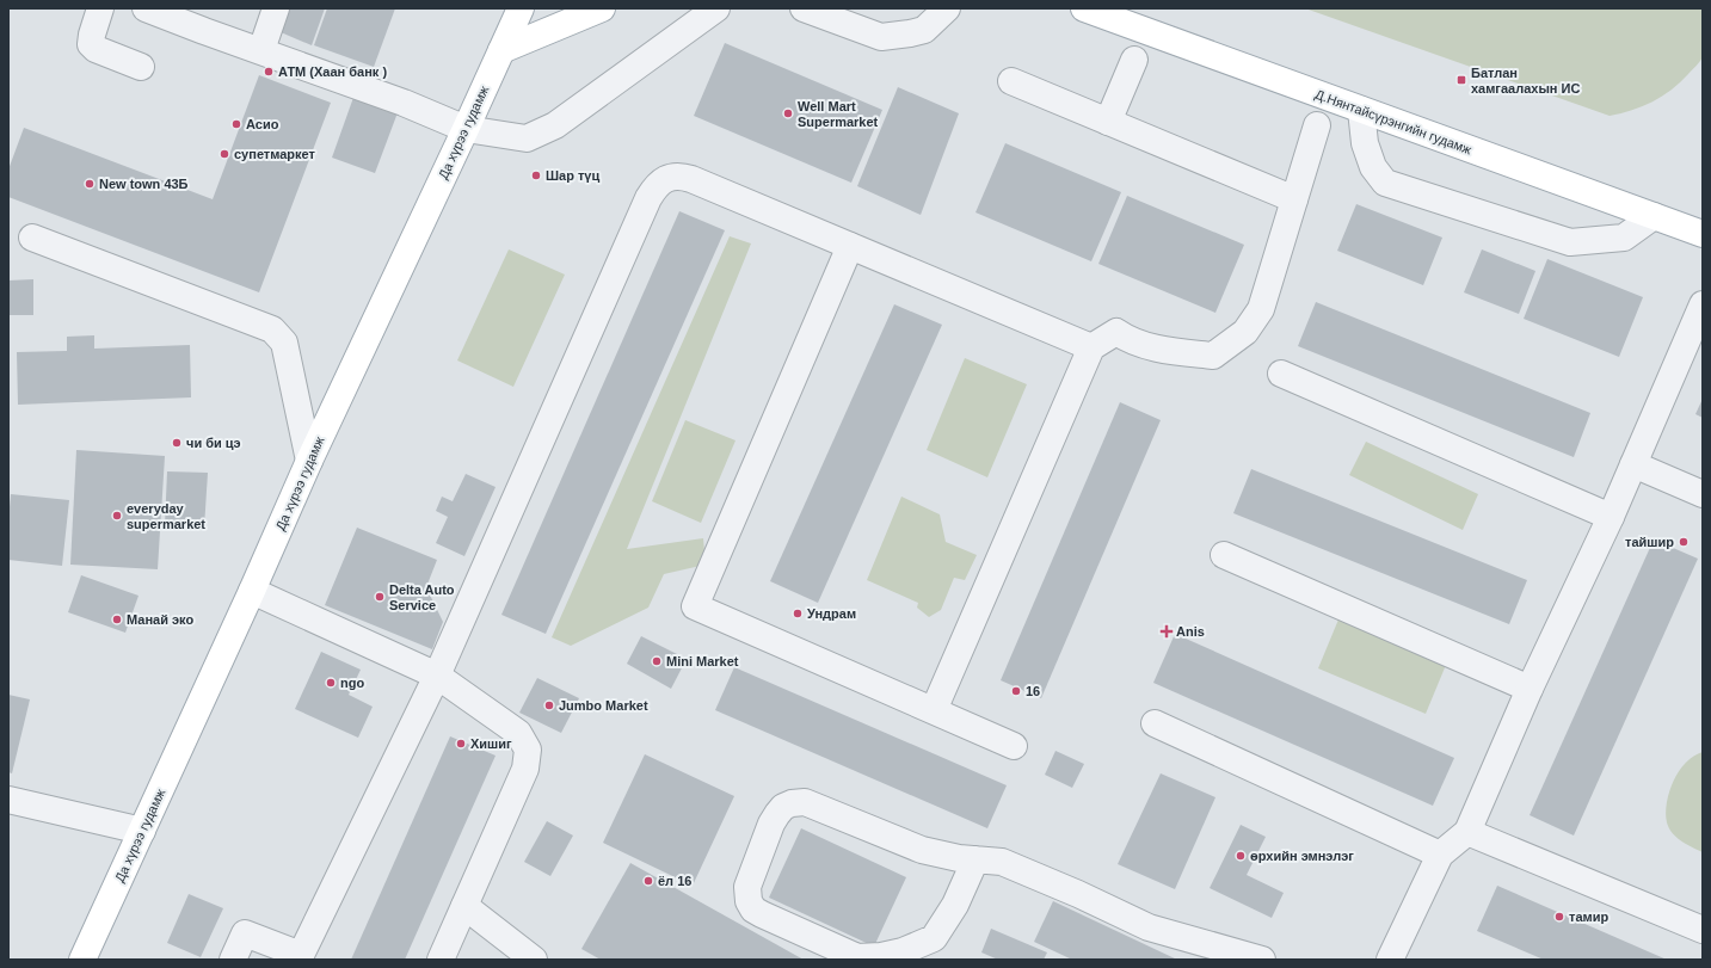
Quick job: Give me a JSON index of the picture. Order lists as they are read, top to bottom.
{
  "streets": {
    "main road": ["Д.Нянтайсүрэнгийн гудамж", "Да хүрээ гудамж"]
  },
  "places": {
    "other": [
      "АТМ (Хаан банк )",
      "Well Mart Supermarket",
      "Асио",
      "супетмаркет",
      "Шар түц",
      "New town 43Б",
      "чи би цэ",
      "everyday supermarket",
      "тайшир",
      "Delta Auto Service",
      "Ундрам",
      "Манай эко",
      "Mini Market",
      "ngo",
      "16",
      "Jumbo Market",
      "Хишиг",
      "өрхийн эмнэлэг",
      "ёл 16",
      "тамир"
    ],
    "transit": ["Батлан хамгаалахын ИС"],
    "health": ["Anis"]
  }
}
